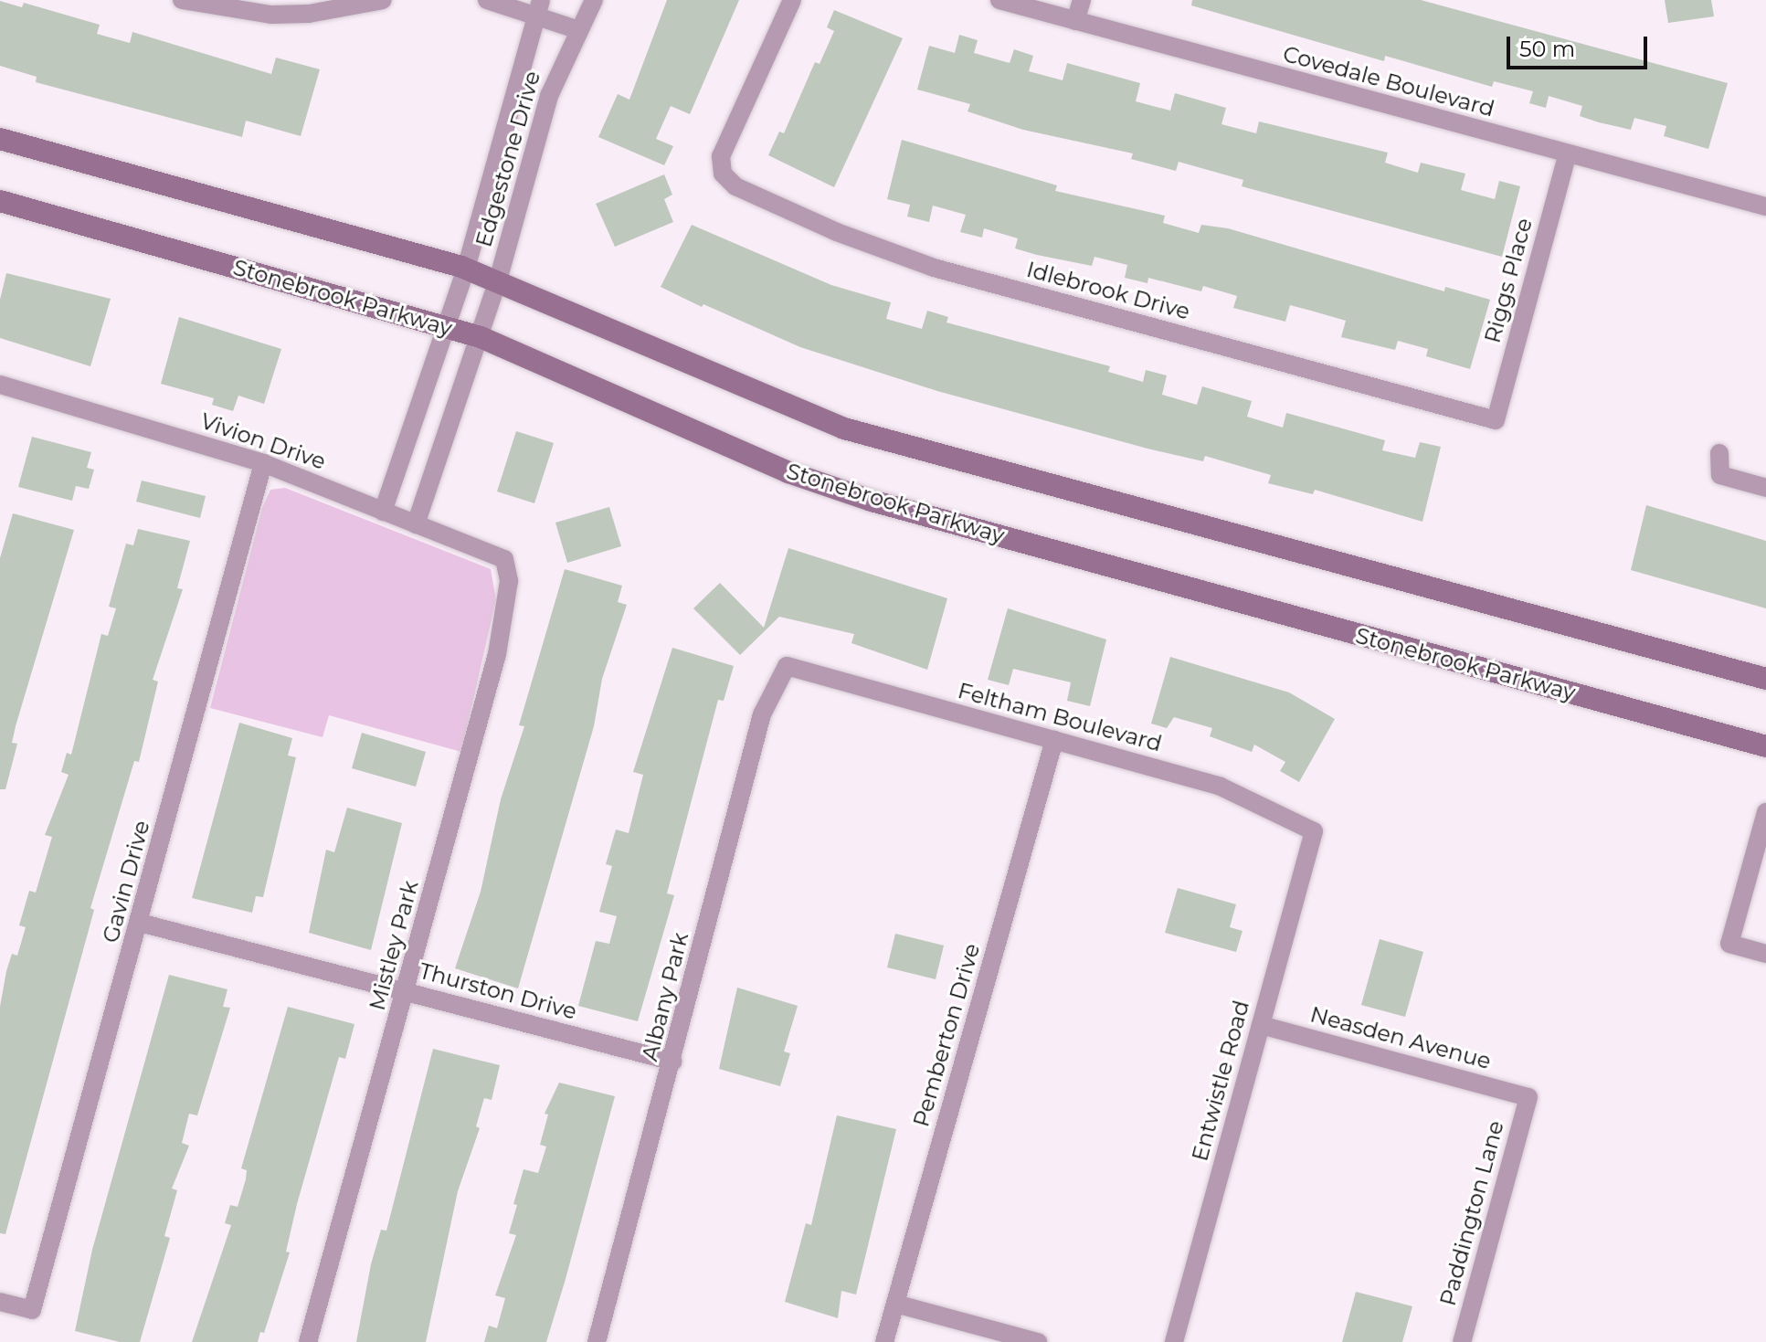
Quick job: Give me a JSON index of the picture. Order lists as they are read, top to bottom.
{
  "streets": {
    "main road": ["Stonebrook Parkway"],
    "street": [
      "Covedale Boulevard",
      "Edgestone Drive",
      "Riggs Place",
      "Idlebrook Drive",
      "Vivion Drive",
      "Feltham Boulevard",
      "Gavin Drive",
      "Mistley Park",
      "Thurston Drive",
      "Albany Park",
      "Pemberton Drive",
      "Neasden Avenue",
      "Entwistle Road",
      "Paddington Lane"
    ]
  },
  "crossings": [
    ["Covedale Boulevard", "Riggs Place"],
    ["Edgestone Drive", "Stonebrook Parkway"],
    ["Edgestone Drive", "Vivion Drive"],
    ["Riggs Place", "Idlebrook Drive"],
    ["Vivion Drive", "Gavin Drive"],
    ["Vivion Drive", "Mistley Park"],
    ["Feltham Boulevard", "Albany Park"],
    ["Feltham Boulevard", "Pemberton Drive"],
    ["Feltham Boulevard", "Entwistle Road"],
    ["Gavin Drive", "Thurston Drive"],
    ["Mistley Park", "Thurston Drive"],
    ["Thurston Drive", "Albany Park"],
    ["Neasden Avenue", "Entwistle Road"],
    ["Neasden Avenue", "Paddington Lane"]
  ],
  "scale_bar": "50 m"
}
